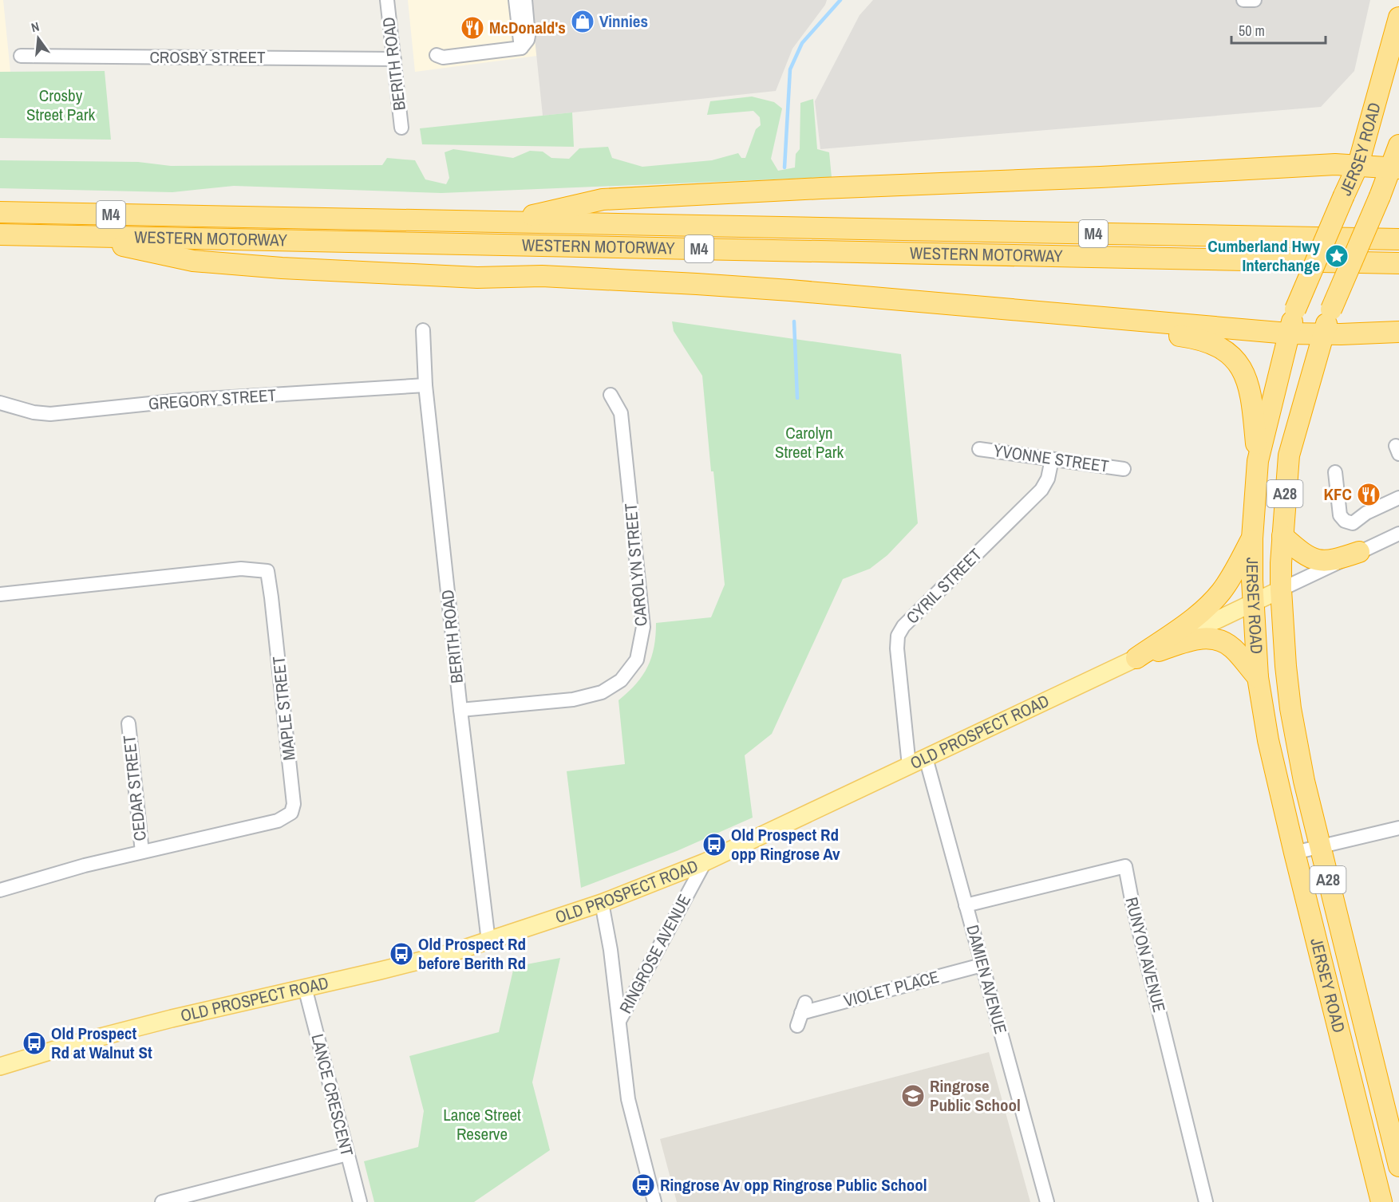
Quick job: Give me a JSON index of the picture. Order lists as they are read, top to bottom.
{
  "streets": {
    "highway": [
      "JERSEY ROAD",
      "M4",
      "WESTERN MOTORWAY",
      "A28"
    ],
    "main road": ["OLD PROSPECT ROAD"],
    "street": [
      "CROSBY STREET",
      "BERITH ROAD",
      "GREGORY STREET",
      "YVONNE STREET",
      "CAROLYN STREET",
      "CYRIL STREET",
      "MAPLE STREET",
      "CEDAR STREET",
      "RINGROSE AVENUE",
      "RUNYON AVENUE",
      "DAMIEN AVENUE",
      "VIOLET PLACE",
      "LANCE CRESCENT"
    ]
  },
  "crossings": [
    ["CROSBY STREET", "BERITH ROAD"],
    ["BERITH ROAD", "GREGORY STREET"],
    ["BERITH ROAD", "CAROLYN STREET"],
    ["BERITH ROAD", "OLD PROSPECT ROAD"],
    ["JERSEY ROAD", "OLD PROSPECT ROAD"],
    ["YVONNE STREET", "CYRIL STREET"],
    ["CYRIL STREET", "OLD PROSPECT ROAD"],
    ["MAPLE STREET", "CEDAR STREET"],
    ["OLD PROSPECT ROAD", "RINGROSE AVENUE"],
    ["OLD PROSPECT ROAD", "DAMIEN AVENUE"],
    ["OLD PROSPECT ROAD", "LANCE CRESCENT"],
    ["RUNYON AVENUE", "DAMIEN AVENUE"],
    ["DAMIEN AVENUE", "VIOLET PLACE"]
  ],
  "parks": ["Crosby Street Park", "Carolyn Street Park", "Lance Street Reserve"],
  "places": {
    "shop": ["Vinnies"],
    "restaurant": ["McDonald's", "KFC"],
    "place": ["Cumberland Hwy Interchange"],
    "bus stop": [
      "Old Prospect Rd opp Ringrose Av",
      "Old Prospect Rd before Berith Rd",
      "Old Prospect Rd at Walnut St",
      "Ringrose Av opp Ringrose Public School"
    ],
    "school or university": ["Ringrose Public School"]
  },
  "scale_bar": "50 m",
  "north": "top"
}
